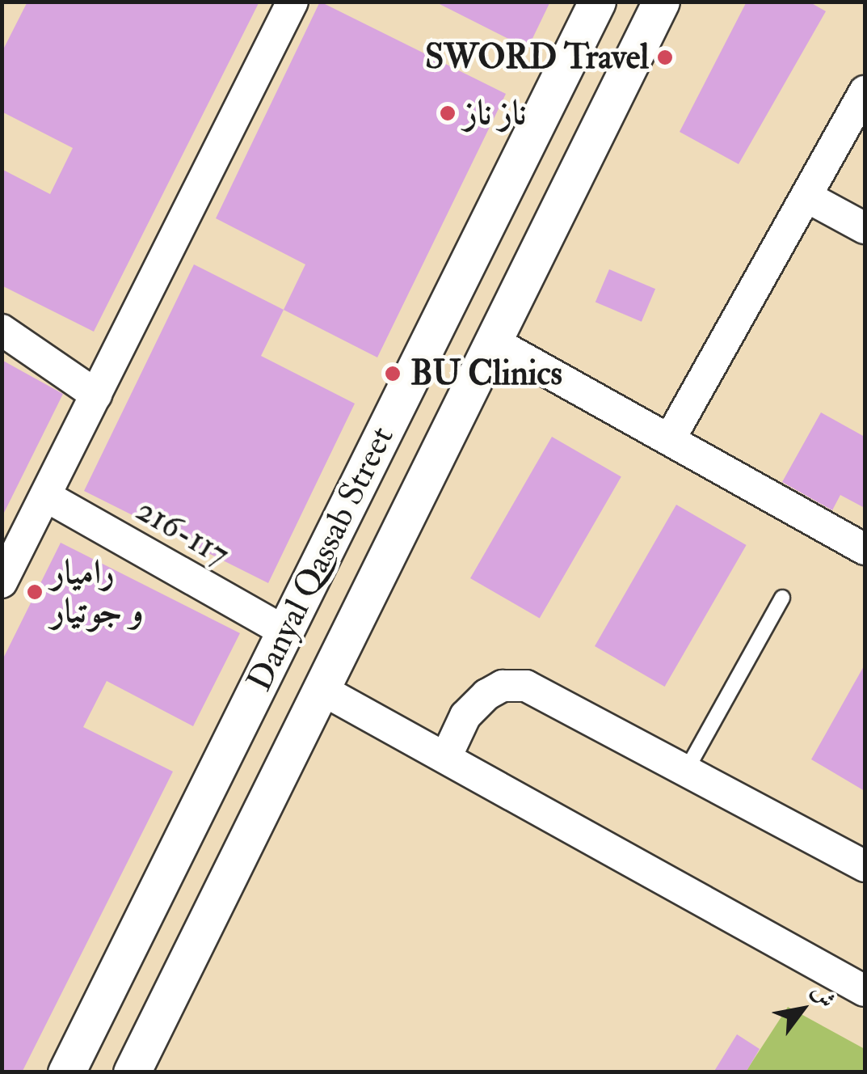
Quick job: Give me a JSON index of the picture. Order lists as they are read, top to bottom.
{
  "streets": {
    "street": ["216-117", "Danyal Qassab Street"]
  },
  "crossings": [
    ["216-117", "Danyal Qassab Street"]
  ],
  "places": [
    "SWORD Travel",
    "ناز ناز",
    "BU Clinics",
    "رامیار و جوتیار"
  ],
  "north": "top right"
}
